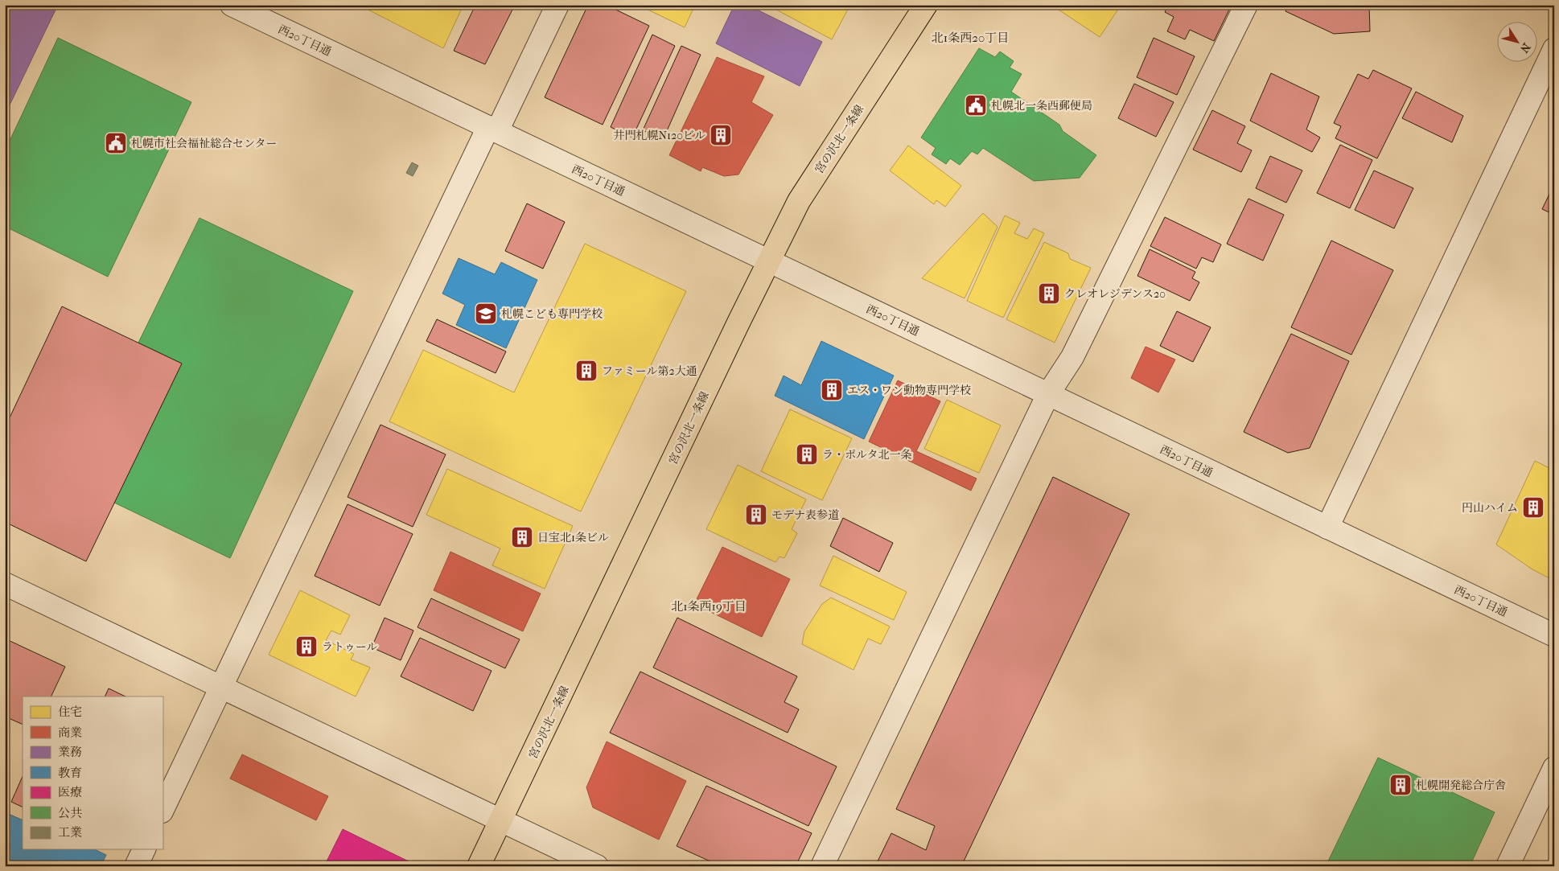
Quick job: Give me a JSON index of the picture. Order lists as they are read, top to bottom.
{
  "streets": {
    "main road": ["宮の沢北一条線"],
    "street": ["西20丁目通"]
  },
  "crossings": [
    ["西20丁目通", "宮の沢北一条線"]
  ],
  "districts": ["北1条西20丁目", "北1条西19丁目"],
  "places": {
    "public building": ["札幌北一条西郵便局", "札幌市社会福祉総合センター"],
    "building": [
      "井門札幌N120ビル",
      "クレオレジデンス20",
      "ファミール第2大通",
      "エス・ワン動物専門学校",
      "ラ・ポルタ北一条",
      "円山ハイム",
      "モデナ表参道",
      "日宝北1条ビル",
      "ラトゥール",
      "札幌開発総合庁舎"
    ],
    "school or university": ["札幌こども専門学校"]
  },
  "legend": [
    "住宅",
    "商業",
    "業務",
    "教育",
    "医療",
    "公共",
    "工業"
  ],
  "north": "bottom right"
}
